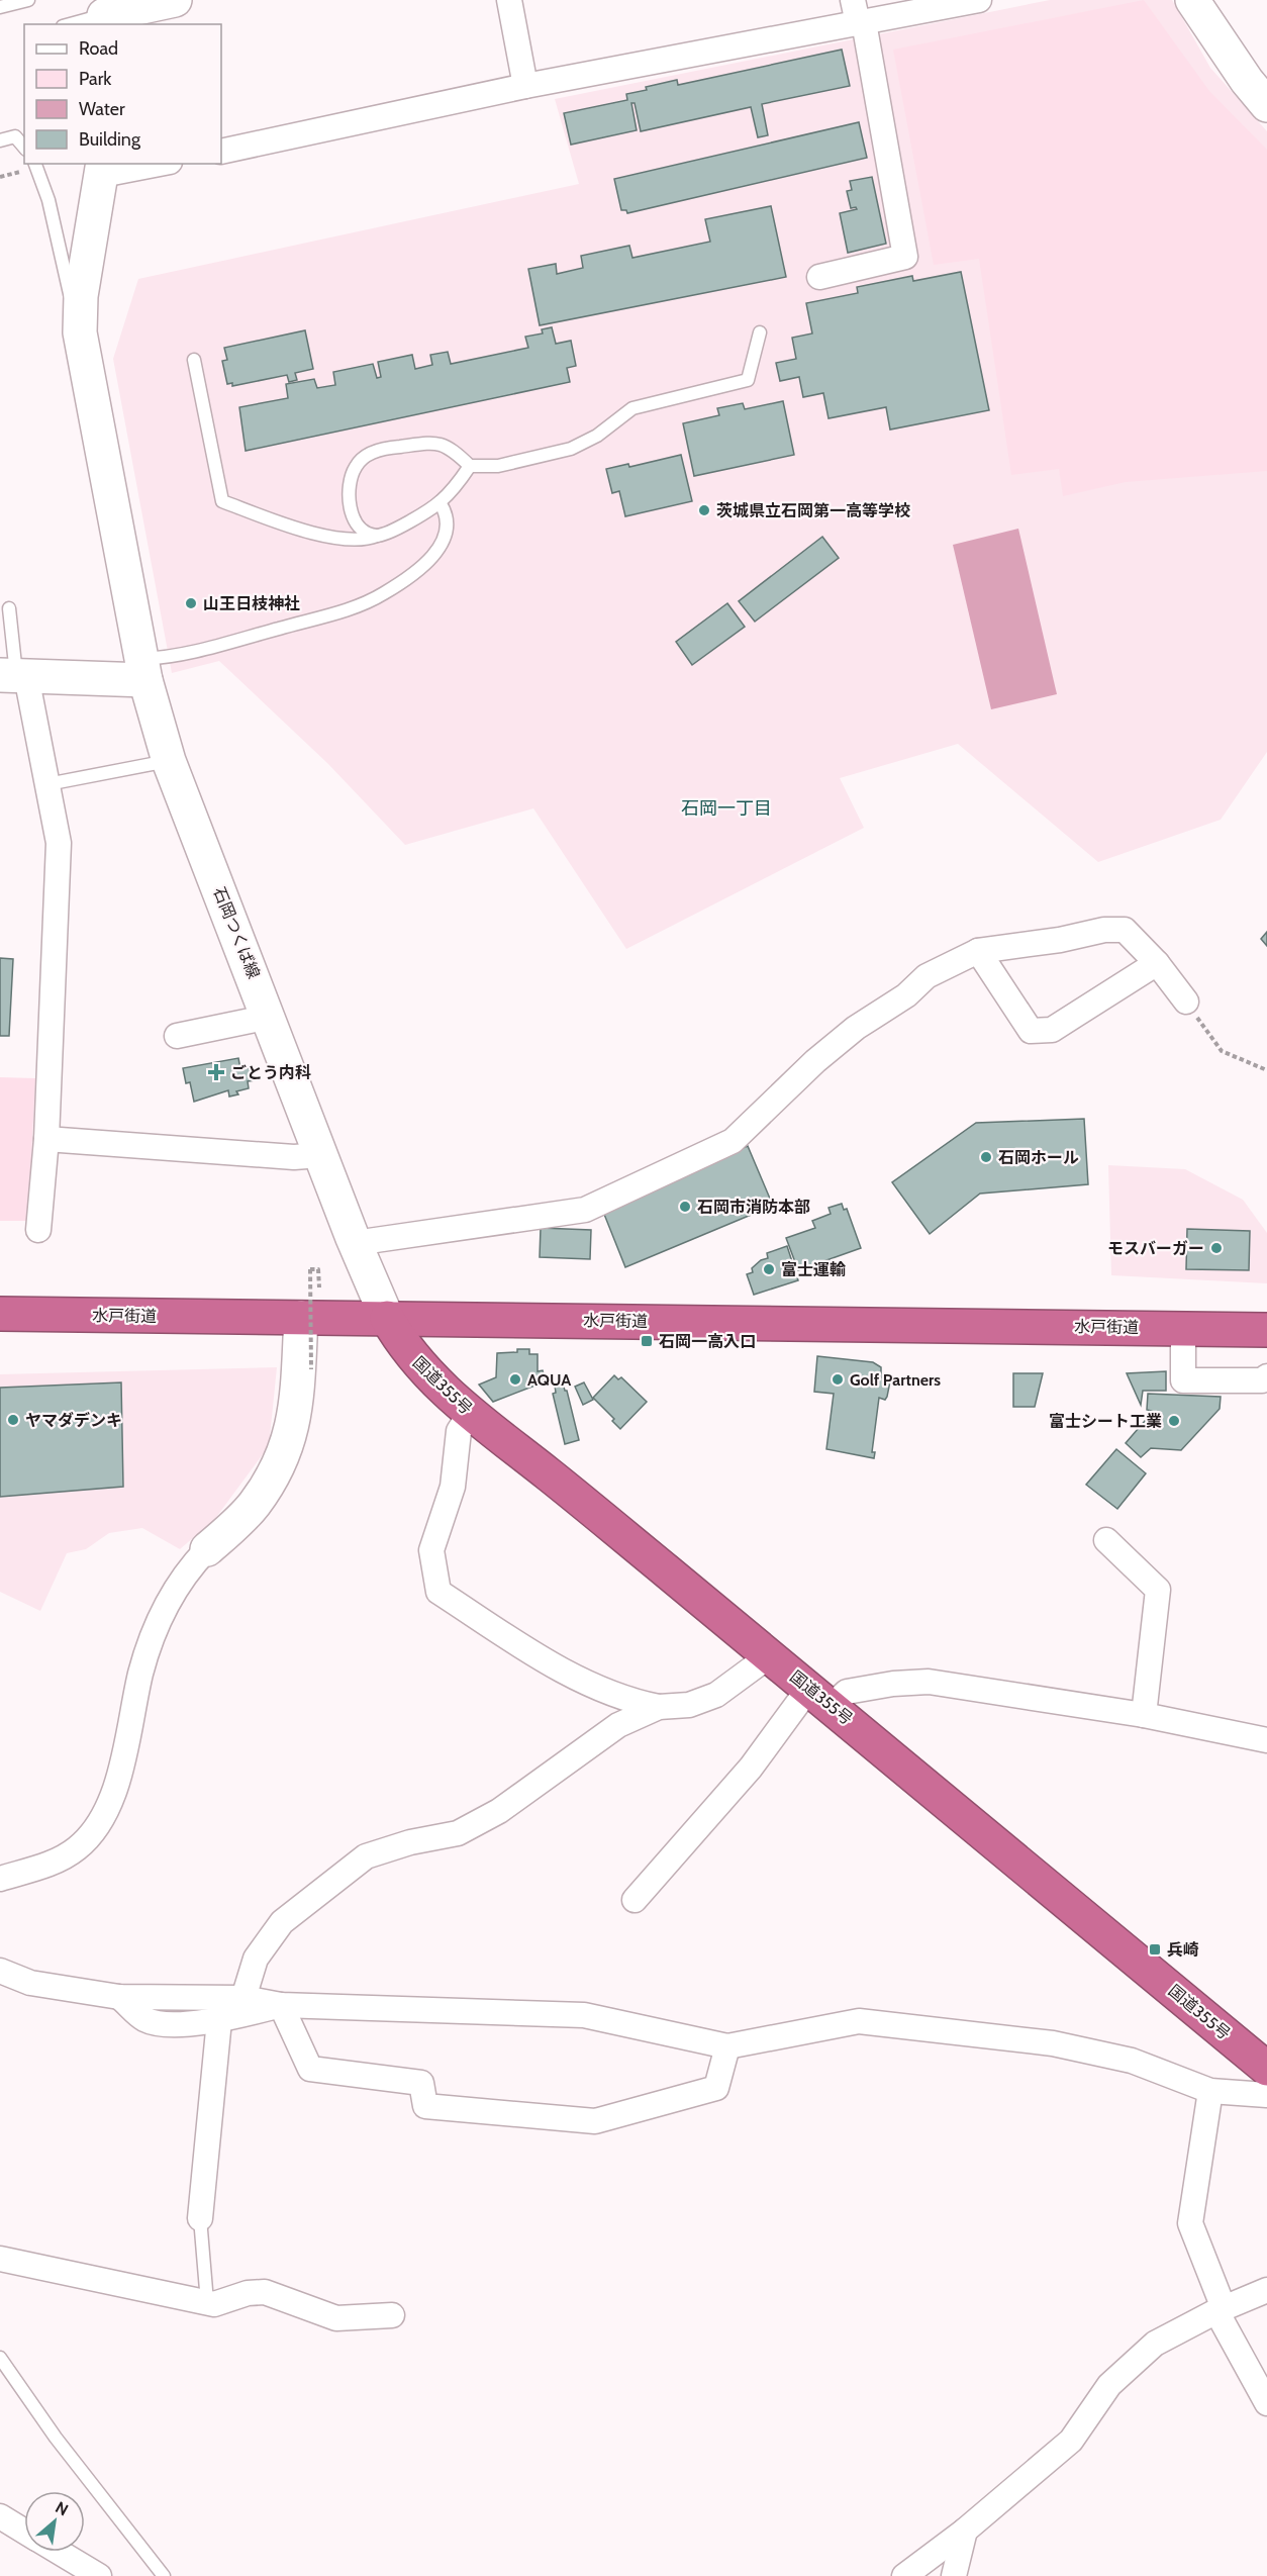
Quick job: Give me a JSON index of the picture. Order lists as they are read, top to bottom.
{
  "streets": {
    "highway": ["水戸街道", "国道355号"],
    "street": ["石岡つくば線"]
  },
  "crossings": [
    ["石岡つくば線", "水戸街道"],
    ["石岡つくば線", "国道355号"],
    ["水戸街道", "国道355号"]
  ],
  "districts": ["石岡一丁目"],
  "places": {
    "other": [
      "茨城県立石岡第一高等学校",
      "山王日枝神社",
      "石岡ホール",
      "石岡市消防本部",
      "モスバーガー",
      "富士運輸",
      "AQUA",
      "Golf Partners",
      "ヤマダデンキ",
      "富士シート工業"
    ],
    "health": ["ごとう内科"],
    "transit": ["石岡一高入口", "兵崎"]
  },
  "legend": [
    "Road",
    "Park",
    "Water",
    "Building"
  ],
  "north": "top right"
}
